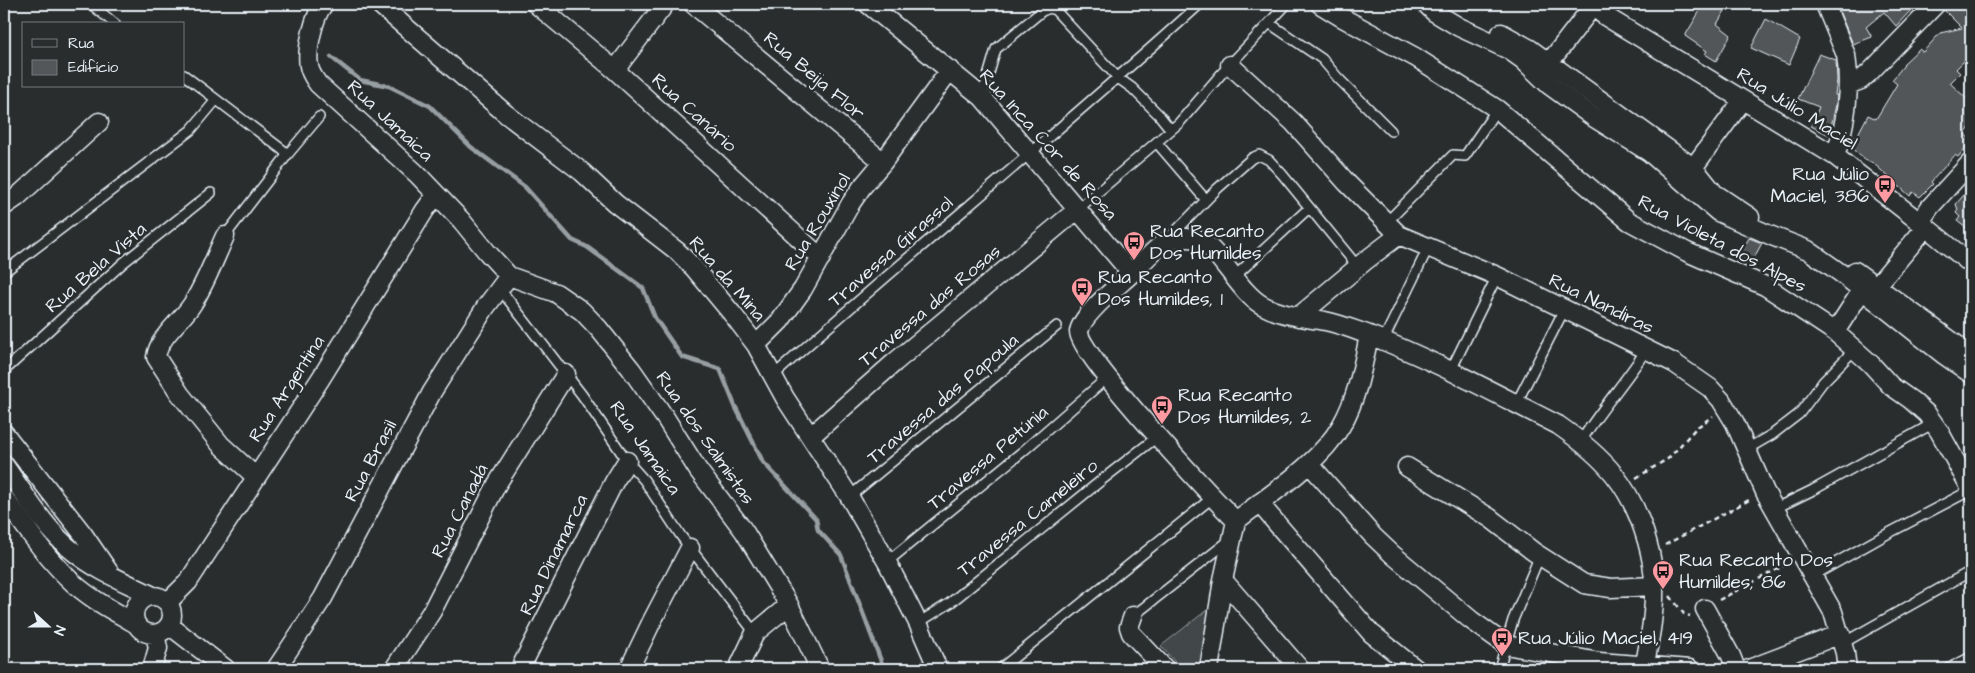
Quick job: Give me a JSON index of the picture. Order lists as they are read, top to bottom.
{
  "streets": {
    "street": [
      "Rua Beija Flor",
      "Rua Júlio Maciel",
      "Rua Canário",
      "Rua Jamaica",
      "Rua Inca Cor de Rosa",
      "Rua Rouxinol",
      "Rua Violeta dos Alpes",
      "Rua da Mina",
      "Rua Nandiras",
      "Travessa das Rosas",
      "Rua Argentina",
      "Rua dos Salmistas",
      "Rua Brasil",
      "Rua Canadá",
      "Rua Dinamarca"
    ],
    "lane": [
      "Travessa Girassol",
      "Rua Bela Vista",
      "Travessa das Papoula",
      "Travessa Petúnia",
      "Travessa Cameleiro"
    ]
  },
  "crossings": [
    ["Rua Beija Flor", "Rua Rouxinol"],
    ["Rua Canário", "Rua Rouxinol"],
    ["Rua Jamaica", "Rua Argentina"],
    ["Rua Jamaica", "Rua dos Salmistas"],
    ["Rua Jamaica", "Rua Brasil"],
    ["Rua Jamaica", "Rua Canadá"],
    ["Rua Jamaica", "Rua Dinamarca"],
    ["Rua Inca Cor de Rosa", "Rua Rouxinol"],
    ["Rua Inca Cor de Rosa", "Travessa Girassol"],
    ["Rua Inca Cor de Rosa", "Travessa das Rosas"],
    ["Rua Rouxinol", "Rua da Mina"],
    ["Travessa Girassol", "Rua da Mina"],
    ["Rua da Mina", "Travessa das Rosas"],
    ["Rua da Mina", "Travessa das Papoula"],
    ["Rua da Mina", "Travessa Petúnia"],
    ["Rua da Mina", "Travessa Cameleiro"],
    ["Rua dos Salmistas", "Rua Brasil"]
  ],
  "places": {
    "bus stop": [
      "Rua Júlio Maciel, 386",
      "Rua Recanto Dos Humildes",
      "Rua Recanto Dos Humildes, 1",
      "Rua Recanto Dos Humildes, 2",
      "Rua Recanto Dos Humildes, 86",
      "Rua Júlio Maciel, 419"
    ]
  },
  "legend": ["Rua", "Edifício"],
  "north": "right"
}
